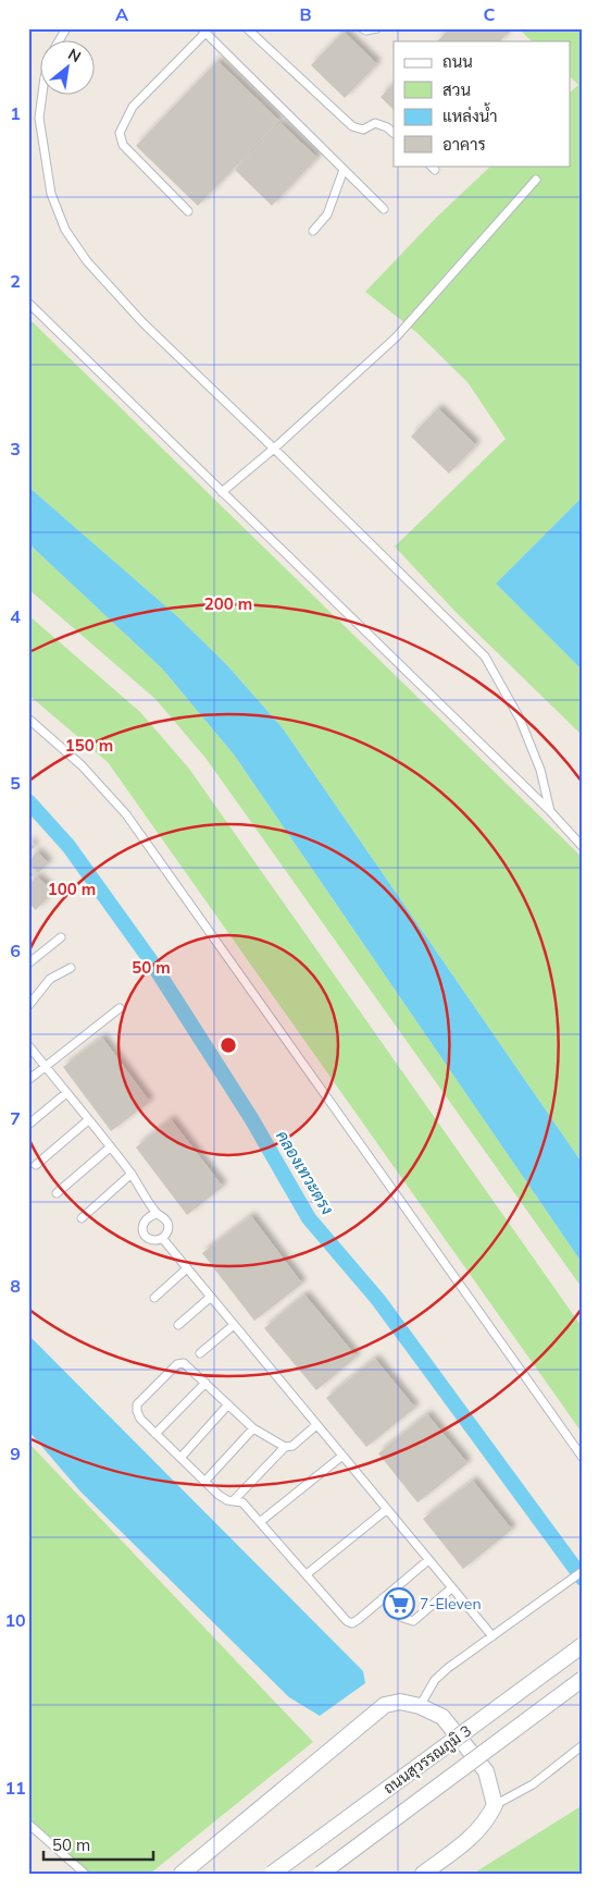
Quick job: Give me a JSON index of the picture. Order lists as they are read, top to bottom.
{
  "streets": {
    "street": ["ถนนสุวรรณภูมิ 3"]
  },
  "water": ["คลองเทวะตรง"],
  "places": {
    "supermarket": ["7-Eleven"]
  },
  "legend": [
    "ถนน",
    "สวน",
    "แหล่งน้ำ",
    "อาคาร"
  ],
  "scale_bar": "50 m",
  "north": "top right",
  "grid": {
    "columns": ["A", "B", "C"],
    "rows": [
      "1",
      "2",
      "3",
      "4",
      "5",
      "6",
      "7",
      "8",
      "9",
      "10",
      "11"
    ]
  },
  "rings": [
    "200 m",
    "150 m",
    "100 m",
    "50 m"
  ]
}
